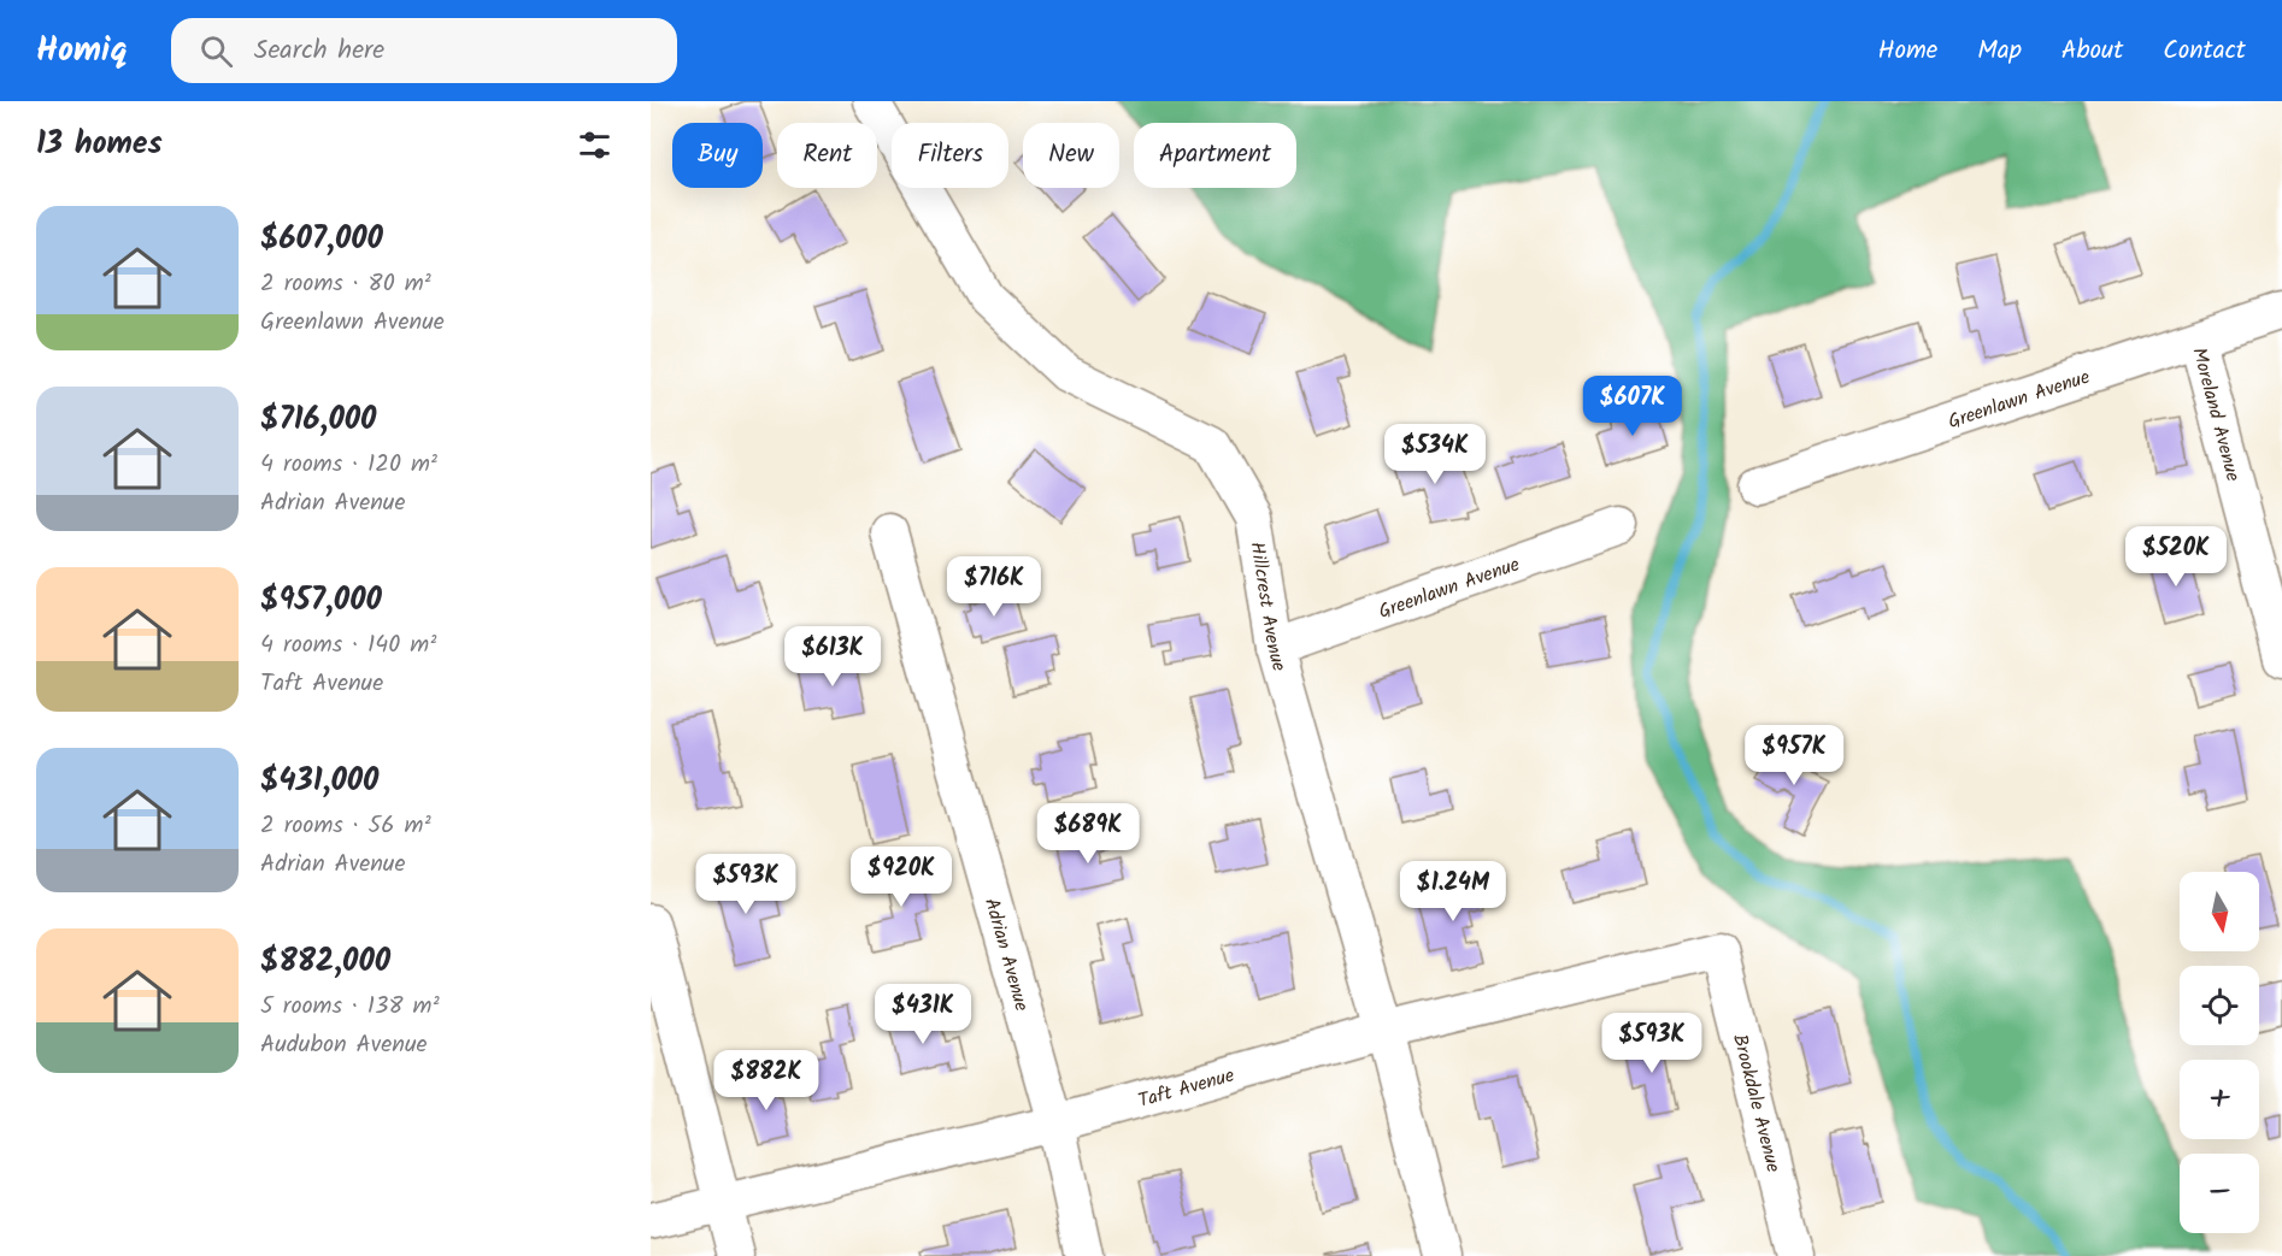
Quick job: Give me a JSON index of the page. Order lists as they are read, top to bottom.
{
  "streets": {
    "street": [
      "Greenlawn Avenue",
      "Moreland Avenue",
      "Hillcrest Avenue",
      "Adrian Avenue",
      "Taft Avenue",
      "Brookdale Avenue"
    ]
  },
  "crossings": [
    ["Greenlawn Avenue", "Moreland Avenue"],
    ["Greenlawn Avenue", "Hillcrest Avenue"],
    ["Hillcrest Avenue", "Taft Avenue"],
    ["Adrian Avenue", "Taft Avenue"],
    ["Taft Avenue", "Brookdale Avenue"]
  ],
  "north": "bottom",
  "page": {
    "header": "Homiq",
    "search": "Search here",
    "nav": [
      "Home",
      "Map",
      "About",
      "Contact"
    ],
    "heading": "13 homes",
    "chip": [
      "Buy",
      "Rent",
      "Filters",
      "New",
      "Apartment"
    ],
    "list": [
      {
        "name": "$607,000",
        "note": "2 rooms · 80 m² · Greenlawn Avenue"
      },
      {
        "name": "$716,000",
        "note": "4 rooms · 120 m² · Adrian Avenue"
      },
      {
        "name": "$957,000",
        "note": "4 rooms · 140 m² · Taft Avenue"
      },
      {
        "name": "$431,000",
        "note": "2 rooms · 56 m² · Adrian Avenue"
      },
      {
        "name": "$882,000",
        "note": "5 rooms · 138 m² · Audubon Avenue"
      }
    ],
    "price": [
      "$607K",
      "$534K",
      "$520K",
      "$716K",
      "$613K",
      "$957K",
      "$689K",
      "$920K",
      "$593K",
      "$1.24M",
      "$431K",
      "$593K",
      "$882K"
    ],
    "map_buttons": ["+", "−"]
  }
}
